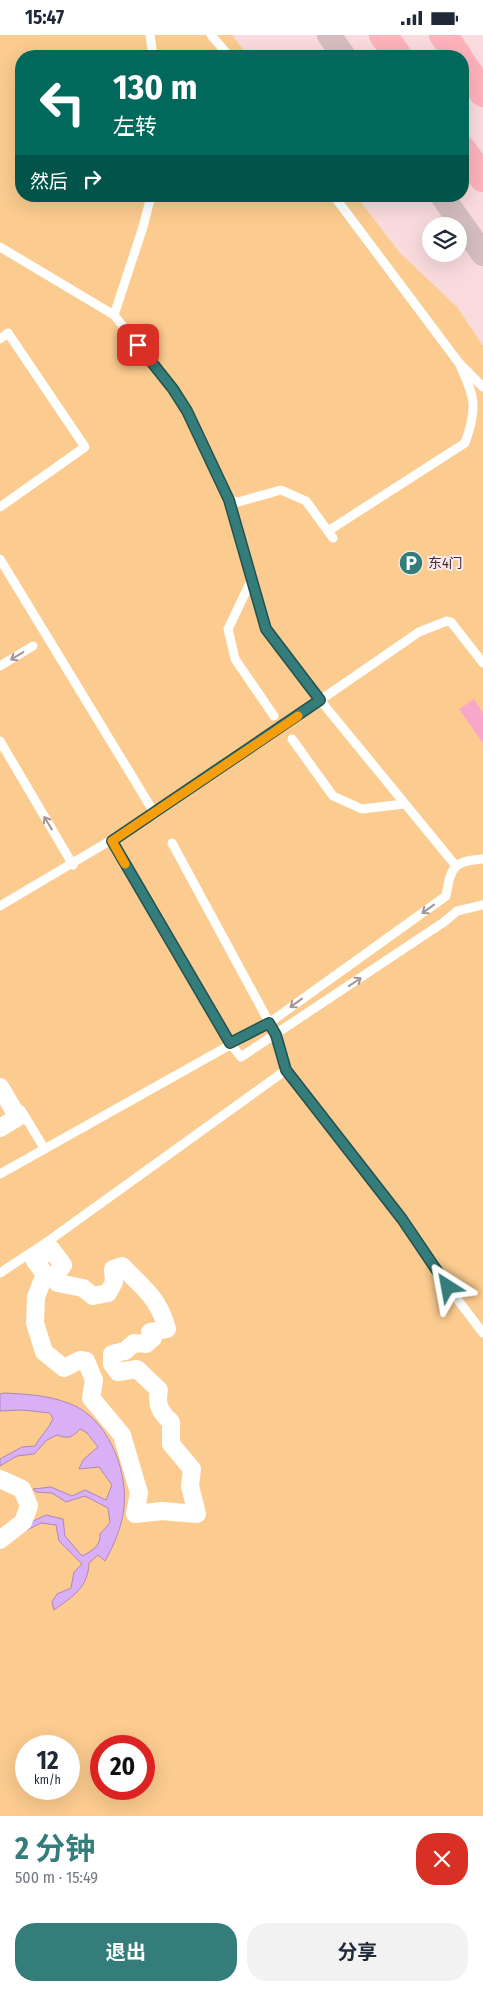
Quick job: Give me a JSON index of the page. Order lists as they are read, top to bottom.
{
  "places": {
    "parking": ["东4门"]
  },
  "page": {
    "status": "15:47",
    "turn": ["130 m", "左转"],
    "then": "然后",
    "speed": "12 km/h",
    "limit": "20",
    "heading": ["2 分钟", "500 m · 15:49"],
    "buttons": ["退出", "分享"]
  }
}
